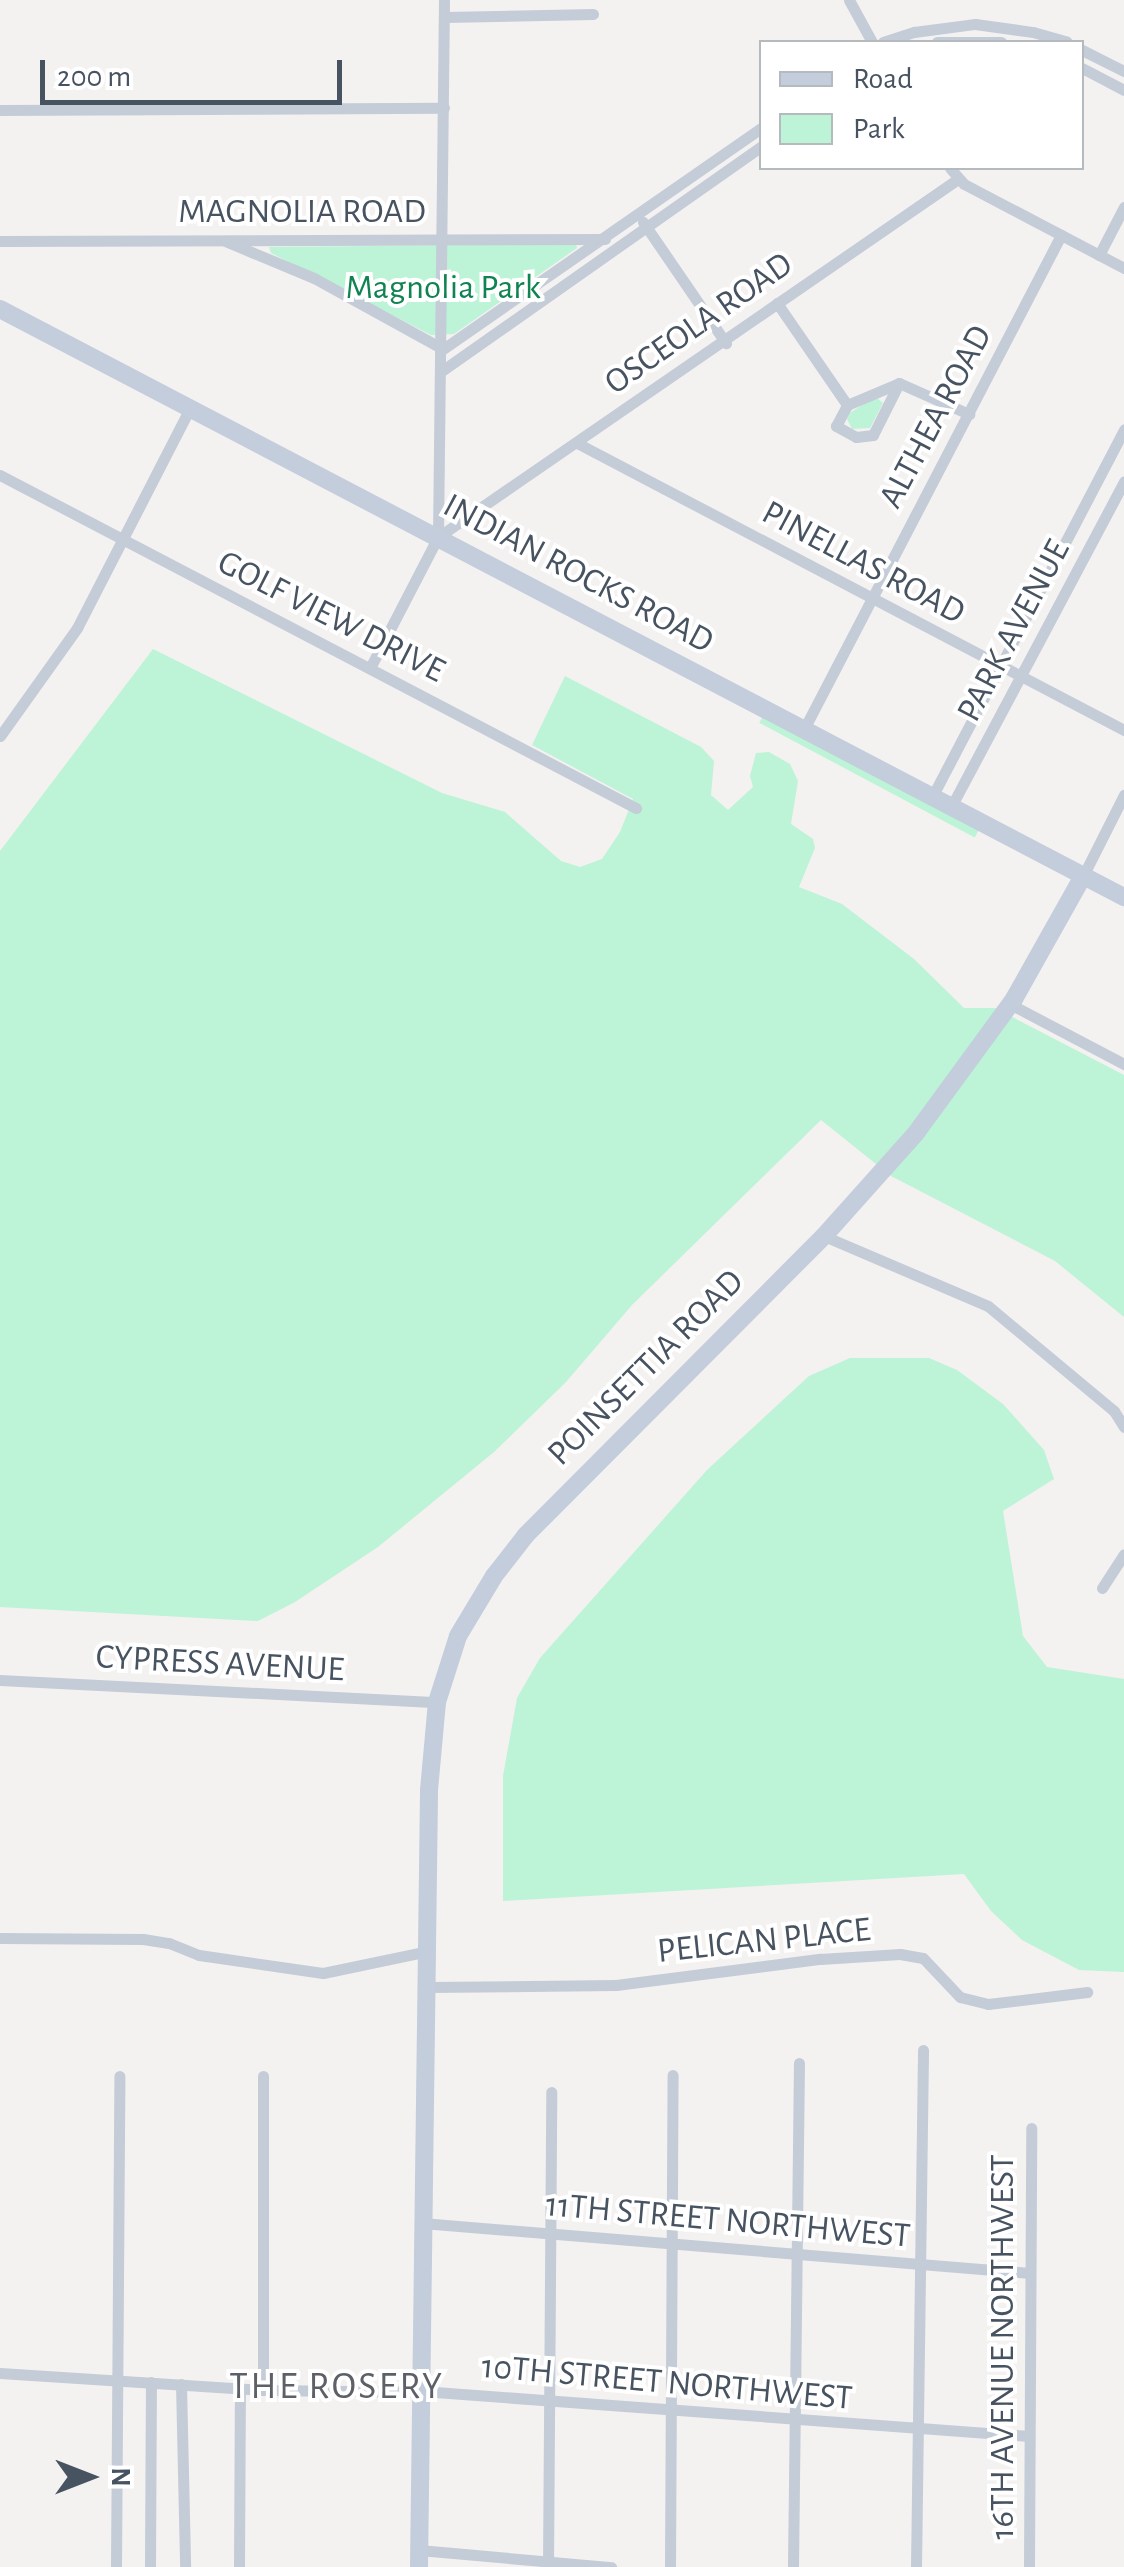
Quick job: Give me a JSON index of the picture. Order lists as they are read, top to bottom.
{
  "streets": {
    "street": [
      "MAGNOLIA ROAD",
      "OSCEOLA ROAD",
      "ALTHEA ROAD",
      "PINELLAS ROAD",
      "INDIAN ROCKS ROAD",
      "GOLF VIEW DRIVE",
      "PARK AVENUE",
      "POINSETTIA ROAD",
      "CYPRESS AVENUE",
      "PELICAN PLACE",
      "11TH STREET NORTHWEST",
      "16TH AVENUE NORTHWEST",
      "10TH STREET NORTHWEST"
    ]
  },
  "crossings": [
    ["OSCEOLA ROAD", "ALTHEA ROAD"],
    ["OSCEOLA ROAD", "PINELLAS ROAD"],
    ["OSCEOLA ROAD", "INDIAN ROCKS ROAD"],
    ["OSCEOLA ROAD", "GOLF VIEW DRIVE"],
    ["ALTHEA ROAD", "PINELLAS ROAD"],
    ["ALTHEA ROAD", "INDIAN ROCKS ROAD"],
    ["PINELLAS ROAD", "PARK AVENUE"],
    ["INDIAN ROCKS ROAD", "PARK AVENUE"],
    ["INDIAN ROCKS ROAD", "POINSETTIA ROAD"],
    ["POINSETTIA ROAD", "CYPRESS AVENUE"],
    ["POINSETTIA ROAD", "PELICAN PLACE"],
    ["POINSETTIA ROAD", "11TH STREET NORTHWEST"],
    ["POINSETTIA ROAD", "10TH STREET NORTHWEST"],
    ["11TH STREET NORTHWEST", "16TH AVENUE NORTHWEST"],
    ["16TH AVENUE NORTHWEST", "10TH STREET NORTHWEST"]
  ],
  "districts": ["THE ROSERY"],
  "parks": ["Magnolia Park"],
  "legend": ["Road", "Park"],
  "scale_bar": "200 m",
  "north": "right"
}
